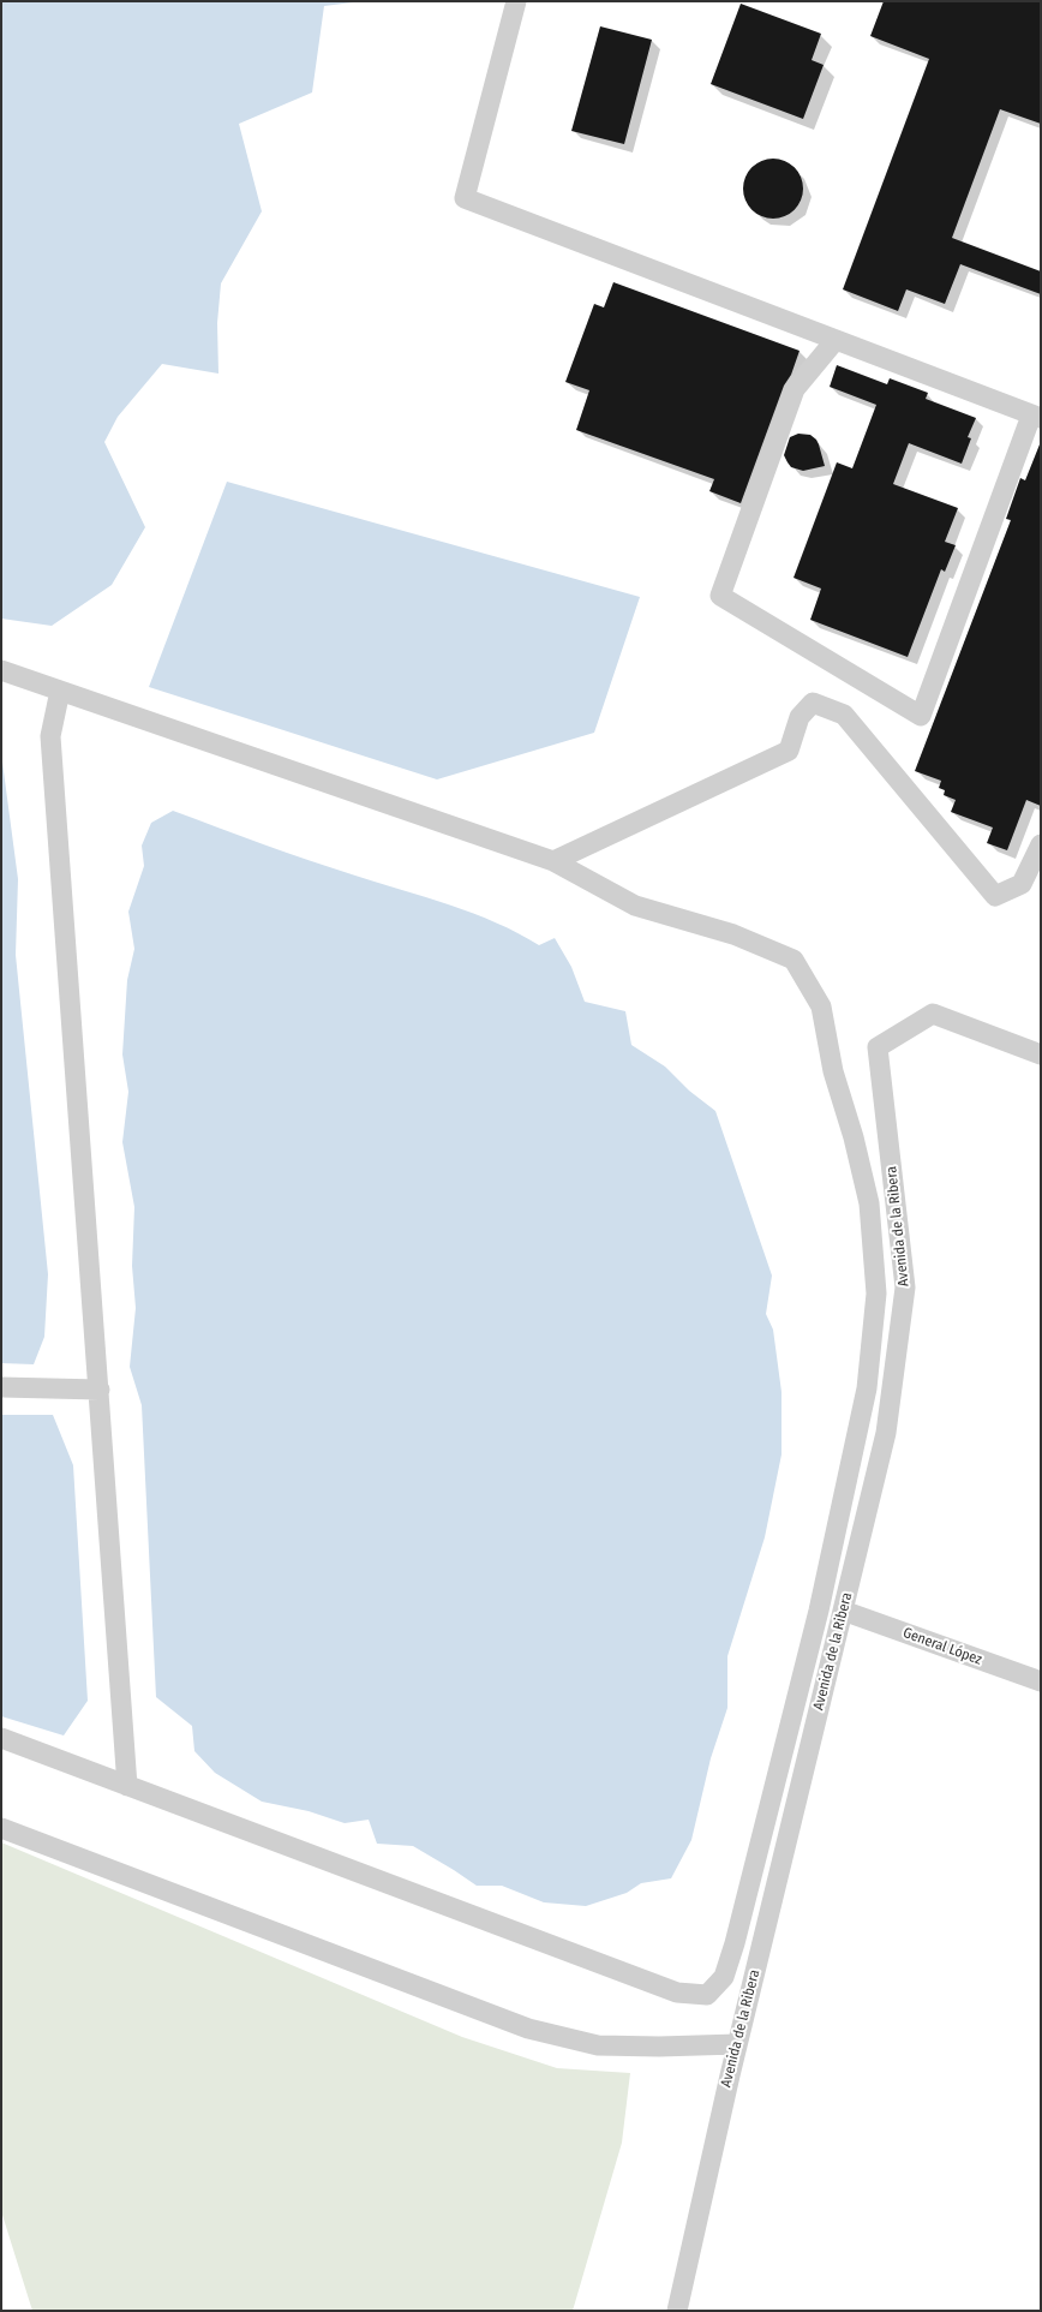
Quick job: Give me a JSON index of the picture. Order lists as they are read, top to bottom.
{
  "streets": {
    "street": ["Avenida de la Ribera", "General López"]
  },
  "crossings": [
    ["Avenida de la Ribera", "General López"]
  ]
}
